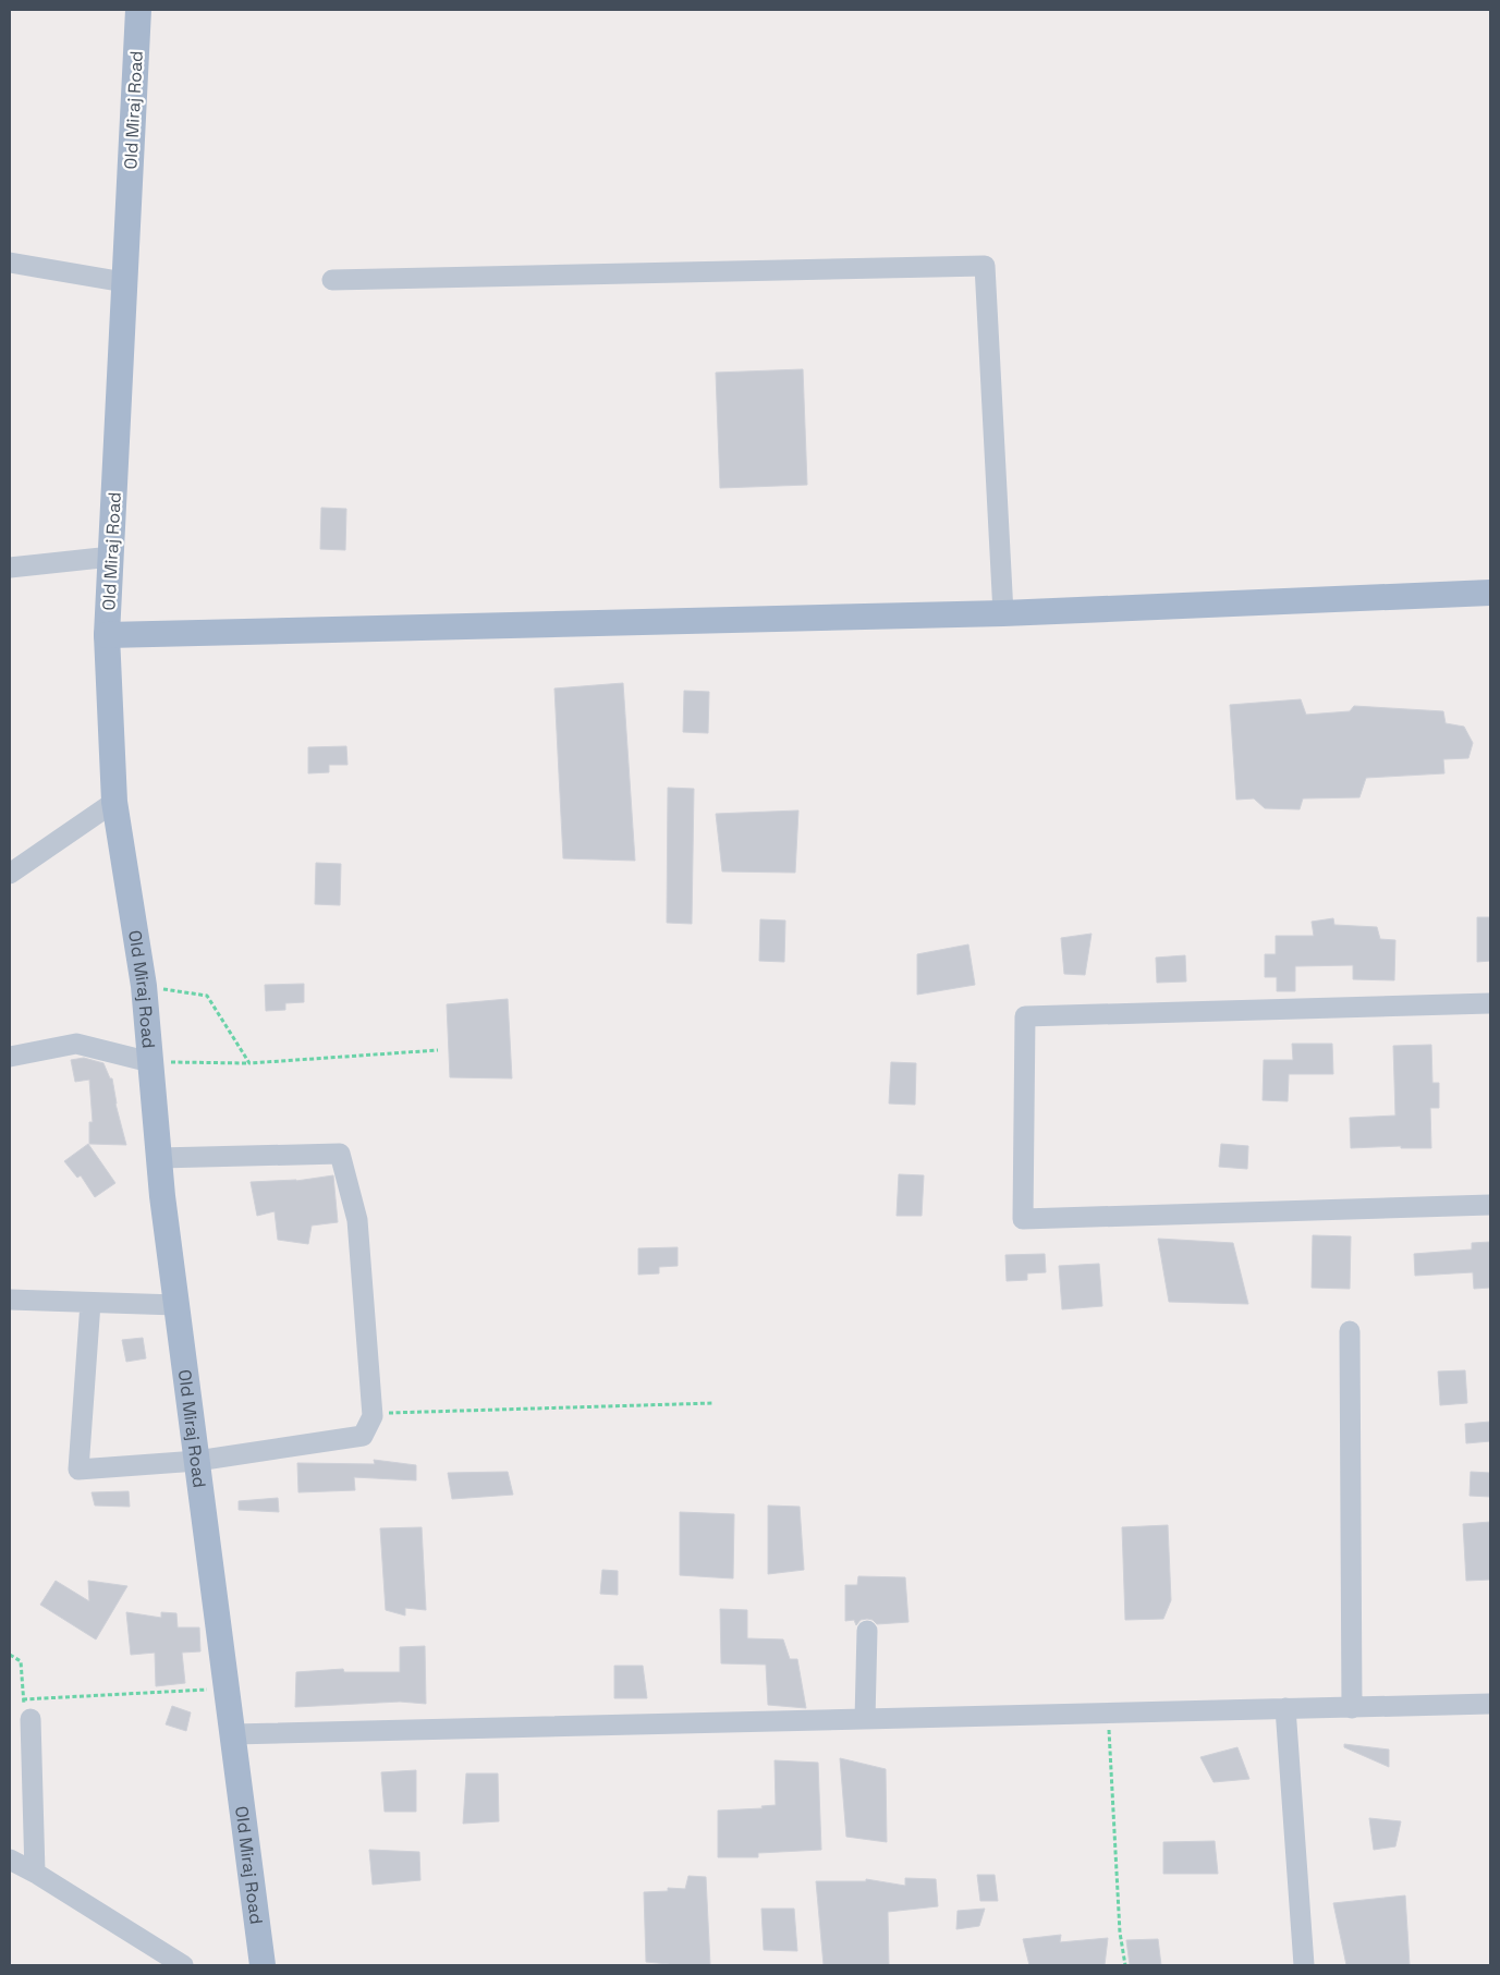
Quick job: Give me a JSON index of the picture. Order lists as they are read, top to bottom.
{
  "streets": {
    "main road": ["Old Miraj Road"]
  }
}
